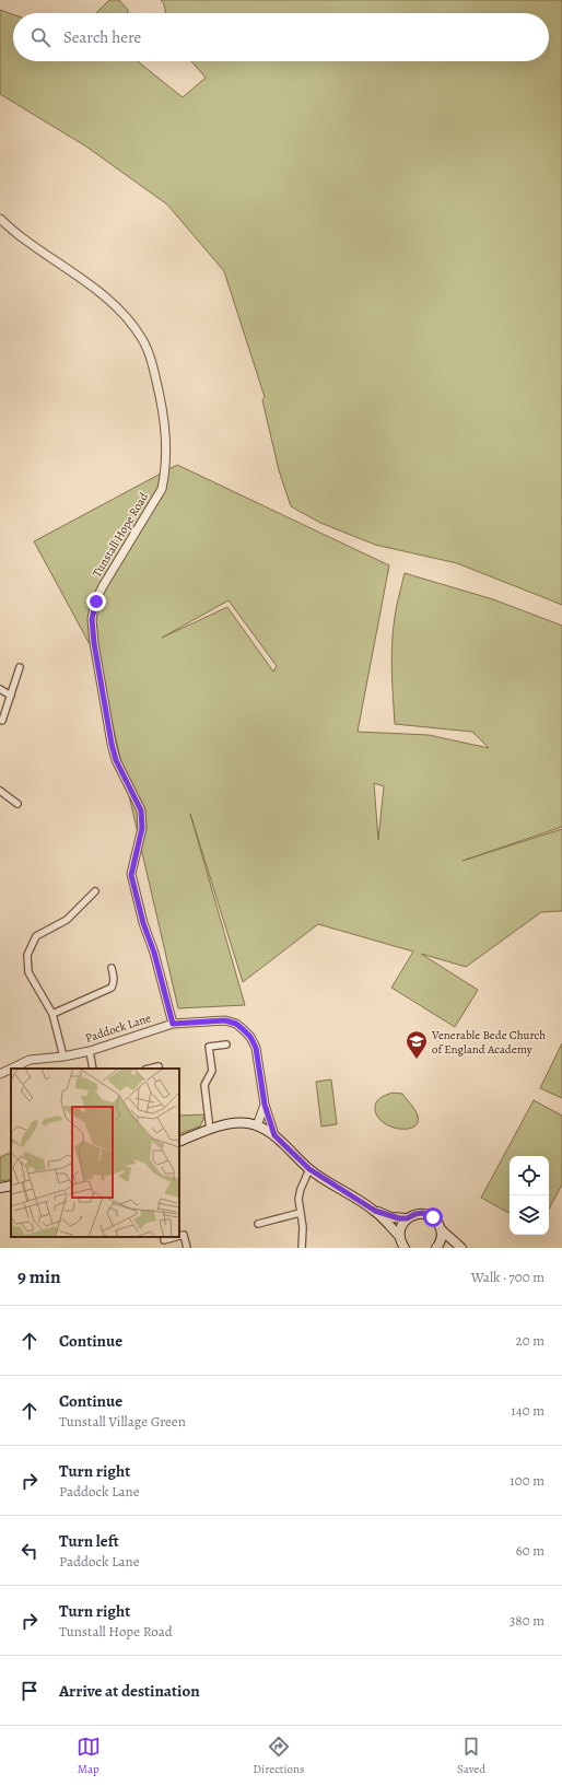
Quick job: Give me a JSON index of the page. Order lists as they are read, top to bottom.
{
  "streets": {
    "street": ["Tunstall Hope Road", "Paddock Lane"]
  },
  "crossings": [
    ["Tunstall Hope Road", "Paddock Lane"]
  ],
  "places": {
    "school or university": ["Venerable Bede Church of England Academy"]
  },
  "page": {
    "search": "Search here",
    "heading": ["9 min", "Walk · 700 m"],
    "list": [
      ["Continue", "20 m"],
      ["Continue", "Tunstall Village Green", "140 m"],
      ["Turn right", "Paddock Lane", "100 m"],
      ["Turn left", "Paddock Lane", "60 m"],
      ["Turn right", "Tunstall Hope Road", "380 m"],
      "Arrive at destination"
    ],
    "nav": ["Map", "Directions", "Saved"]
  }
}
